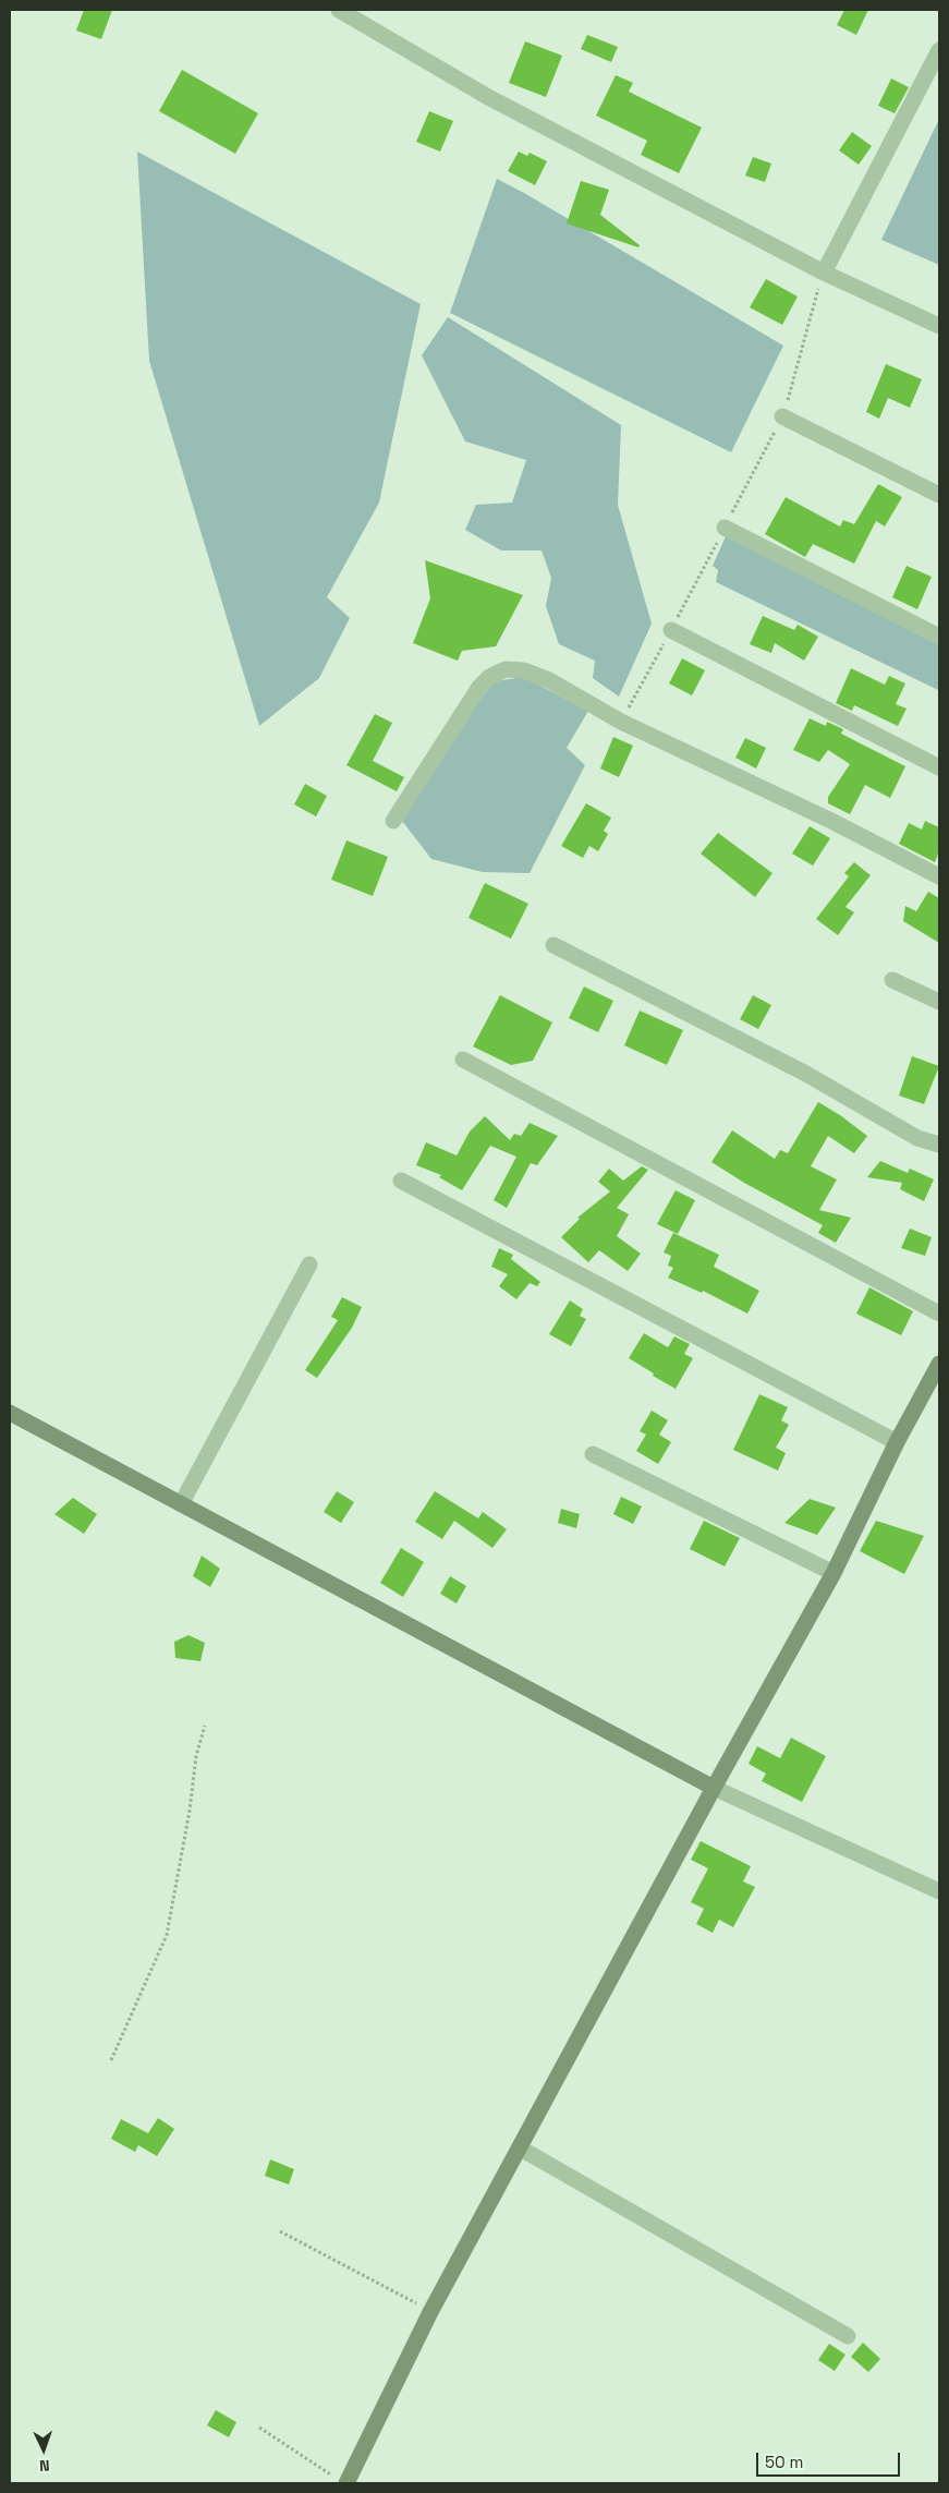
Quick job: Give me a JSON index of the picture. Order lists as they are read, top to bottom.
{
  "scale_bar": "50 m",
  "north": "bottom"
}
